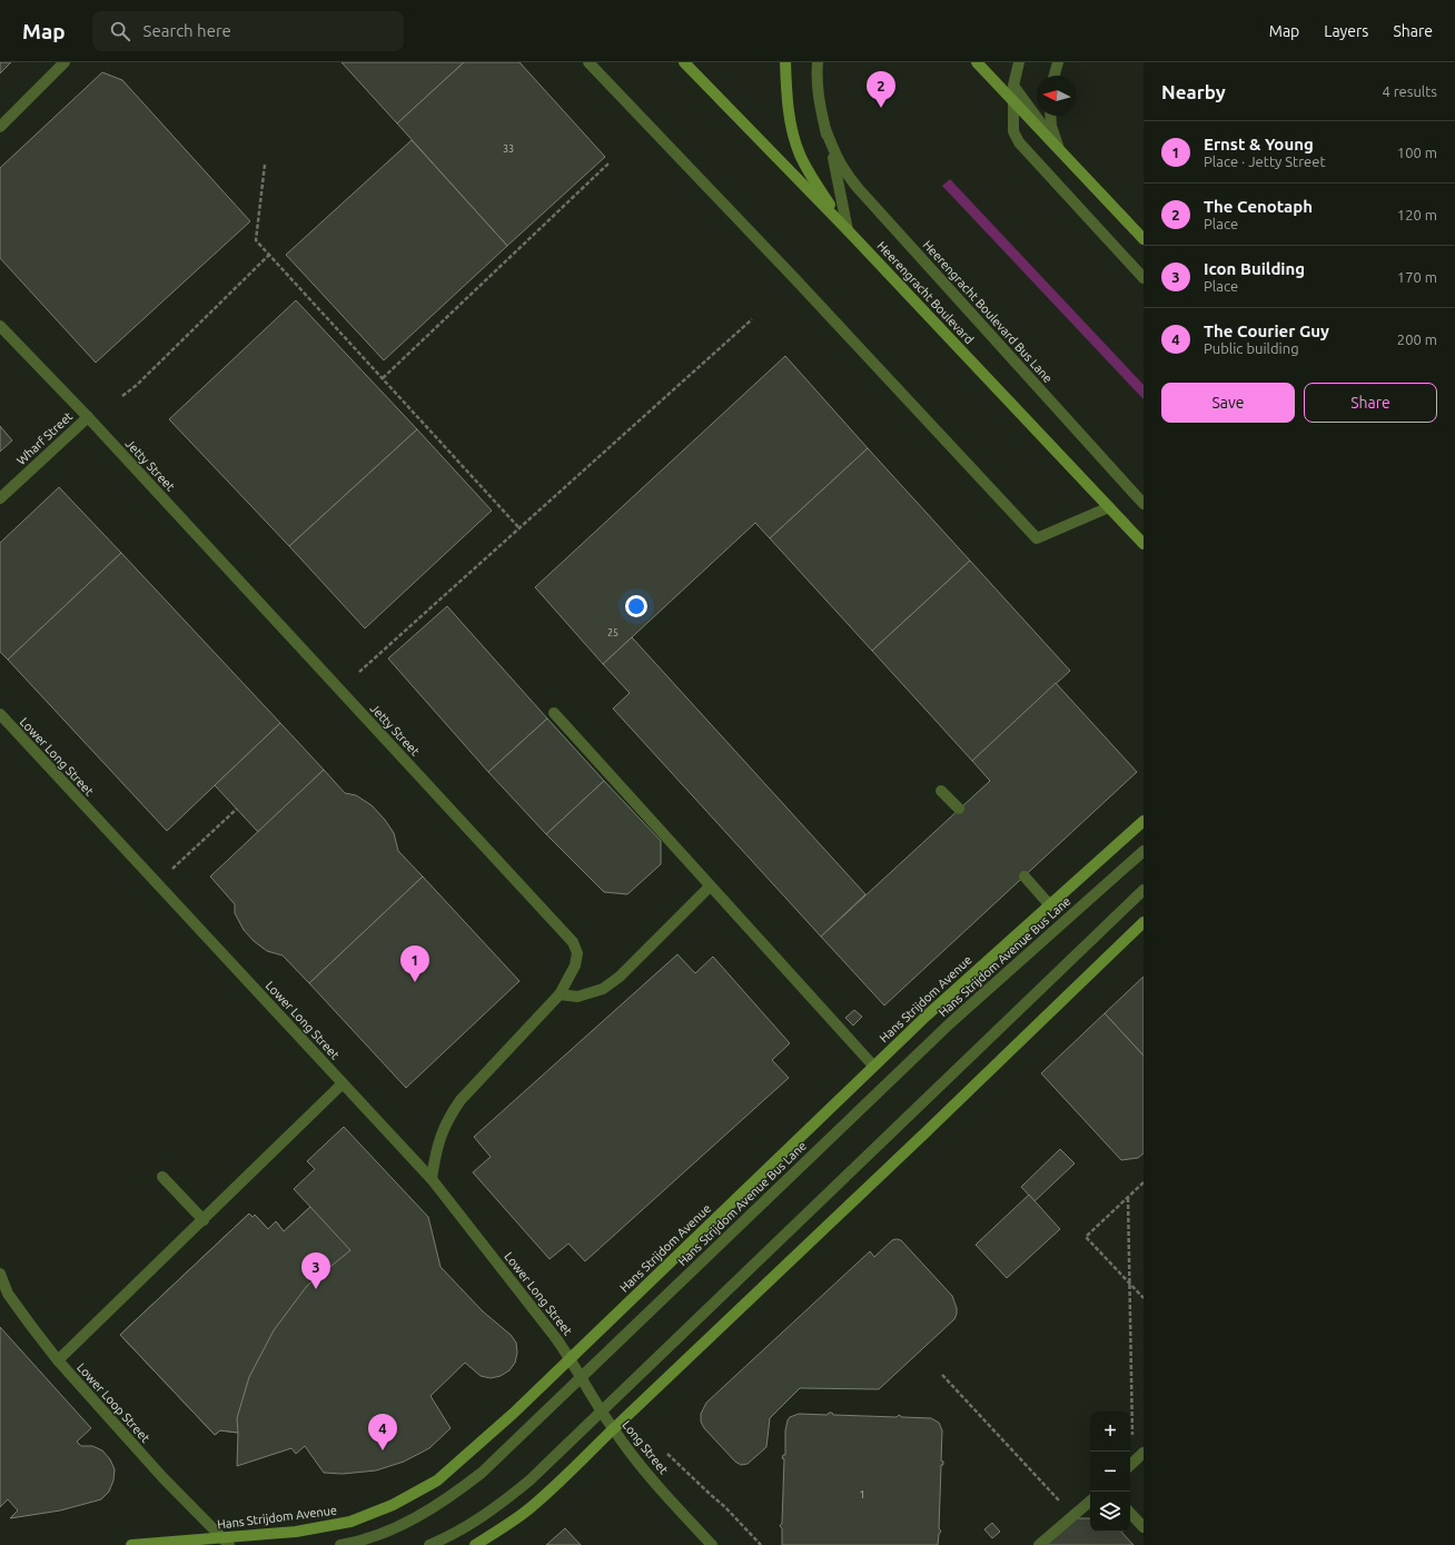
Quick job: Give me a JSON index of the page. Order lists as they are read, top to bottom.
{
  "streets": {
    "main road": ["Heerengracht Boulevard", "Hans Strijdom Avenue"],
    "street": [
      "Heerengracht Boulevard Bus Lane",
      "Wharf Street",
      "Jetty Street",
      "Lower Long Street",
      "Hans Strijdom Avenue Bus Lane",
      "Lower Loop Street",
      "Long Street"
    ]
  },
  "crossings": [
    ["Wharf Street", "Jetty Street"],
    ["Jetty Street", "Lower Long Street"],
    ["Lower Long Street", "Hans Strijdom Avenue"],
    ["Lower Long Street", "Long Street"],
    ["Hans Strijdom Avenue Bus Lane", "Long Street"],
    ["Hans Strijdom Avenue", "Lower Loop Street"],
    ["Hans Strijdom Avenue", "Long Street"]
  ],
  "house_numbers": ["33", "25", "1"],
  "north": "left",
  "page": {
    "header": "Map",
    "search": "Search here",
    "nav": ["Map", "Layers", "Share"],
    "heading": ["Nearby", "4 results"],
    "pins": [
      "2",
      "1",
      "3",
      "4"
    ],
    "list": [
      {
        "mark": "1",
        "name": "Ernst & Young",
        "note": "Place · Jetty Street",
        "value": "100 m"
      },
      {
        "mark": "2",
        "name": "The Cenotaph",
        "note": "Place",
        "value": "120 m"
      },
      {
        "mark": "3",
        "name": "Icon Building",
        "note": "Place",
        "value": "170 m"
      },
      {
        "mark": "4",
        "name": "The Courier Guy",
        "note": "Public building",
        "value": "200 m"
      }
    ],
    "buttons": ["Save", "Share"],
    "map_buttons": ["+", "−"]
  }
}
